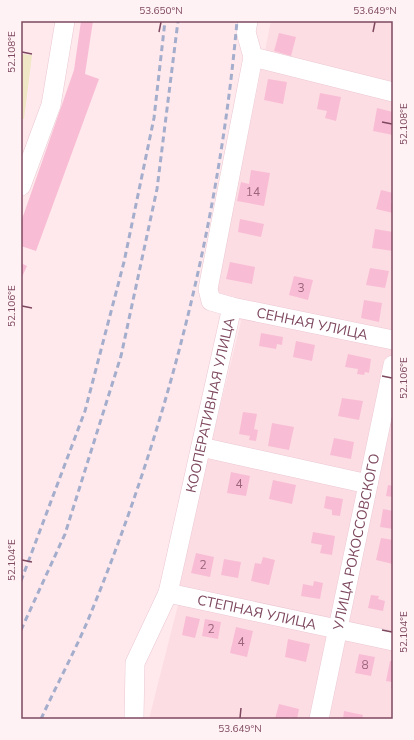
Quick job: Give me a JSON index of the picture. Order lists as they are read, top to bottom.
{
  "streets": {
    "street": [
      "СЕННАЯ УЛИЦА",
      "КООПЕРАТИВНАЯ УЛИЦА",
      "УЛИЦА РОКОССОВСКОГО",
      "СТЕПНАЯ УЛИЦА"
    ]
  },
  "crossings": [
    ["СЕННАЯ УЛИЦА", "КООПЕРАТИВНАЯ УЛИЦА"],
    ["КООПЕРАТИВНАЯ УЛИЦА", "СТЕПНАЯ УЛИЦА"],
    ["УЛИЦА РОКОССОВСКОГО", "СТЕПНАЯ УЛИЦА"]
  ],
  "house_numbers": [
    "14",
    "3",
    "4",
    "2",
    "2",
    "4",
    "8"
  ],
  "coordinates": [
    "53.650°N",
    "53.649°N",
    "52.108°E",
    "52.106°E",
    "52.104°E"
  ]
}
